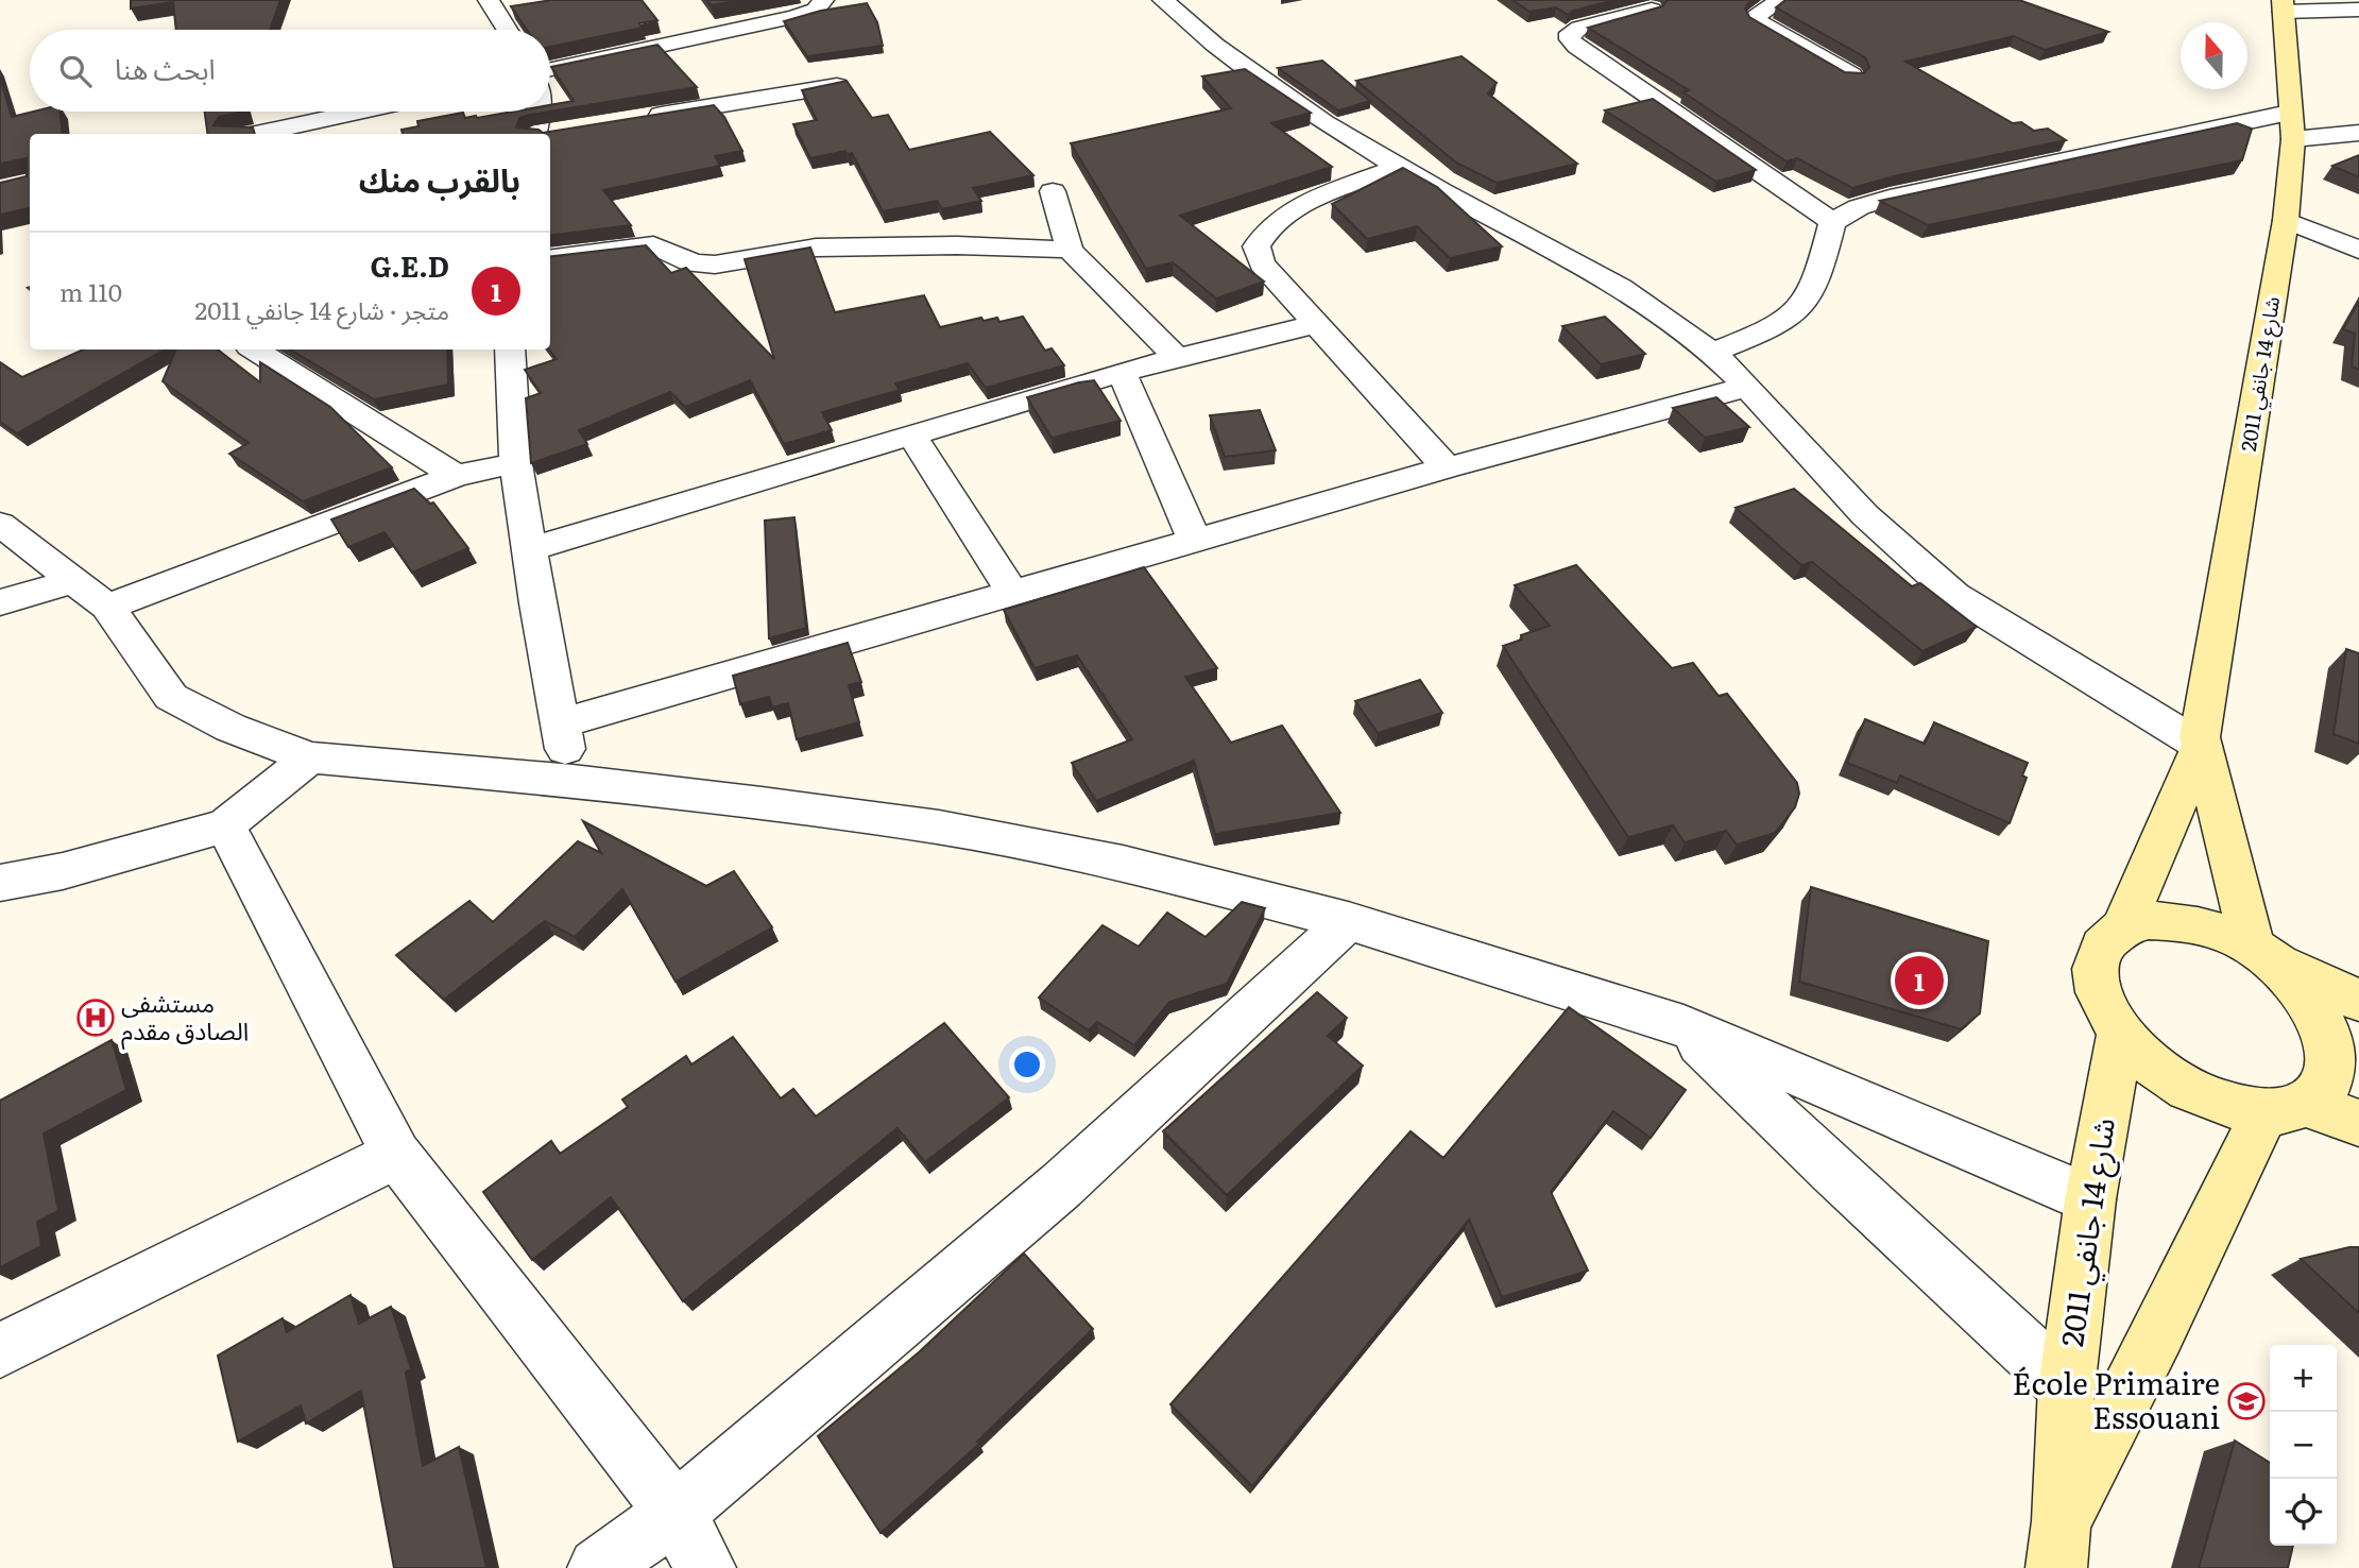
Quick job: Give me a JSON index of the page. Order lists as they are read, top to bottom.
{
  "streets": {
    "main road": ["شارع 14 جانفي 2011"]
  },
  "places": {
    "hospital": ["مستشفى الصادق مقدم"],
    "school or university": ["École Primaire Essouani"]
  },
  "north": "top",
  "page": {
    "search": "ابحث هنا",
    "heading": "بالقرب منك",
    "list": [
      {
        "mark": "1",
        "name": "G.E.D",
        "note": "متجر · شارع 14 جانفي 2011",
        "value": "110 m"
      }
    ],
    "pins": "1",
    "map_buttons": ["+", "−"]
  }
}
